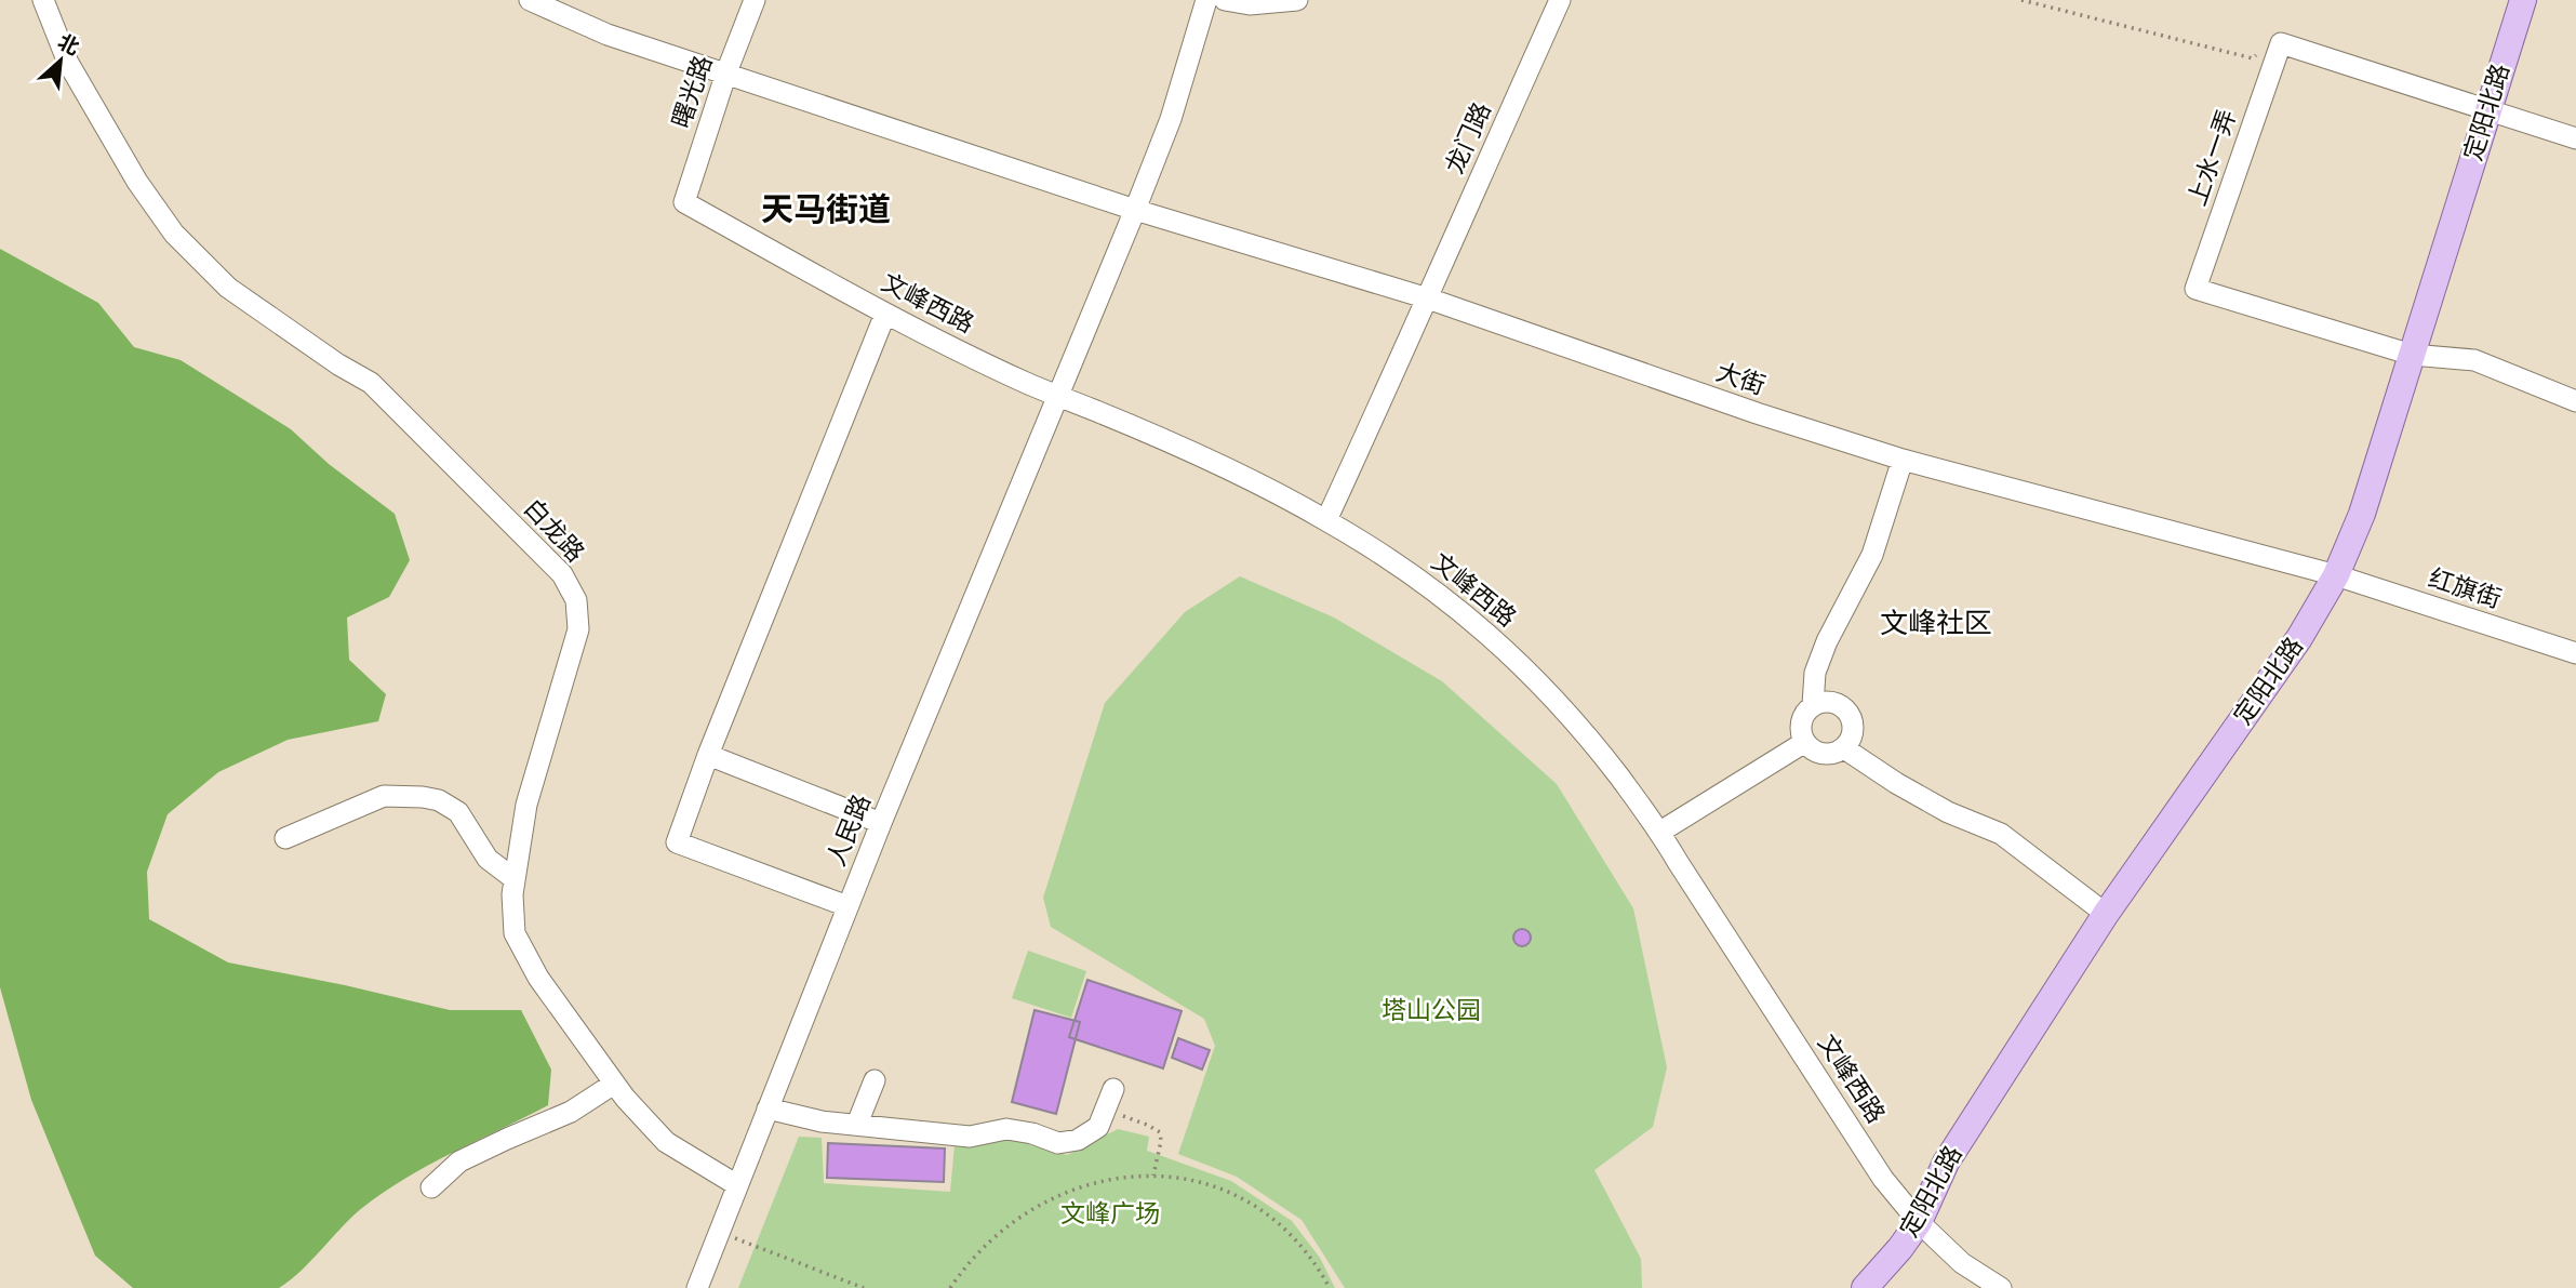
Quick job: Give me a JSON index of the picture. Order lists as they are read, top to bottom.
{
  "streets": {
    "main road": ["定阳北路"],
    "street": [
      "曙光路",
      "龙门路",
      "上水一弄",
      "文峰西路",
      "大街",
      "白龙路",
      "红旗街",
      "人民路"
    ]
  },
  "crossings": [
    ["曙光路", "文峰西路"],
    ["曙光路", "大街"],
    ["定阳北路", "上水一弄"],
    ["定阳北路", "文峰西路"],
    ["定阳北路", "大街"],
    ["定阳北路", "红旗街"],
    ["龙门路", "文峰西路"],
    ["龙门路", "大街"],
    ["文峰西路", "人民路"],
    ["大街", "红旗街"],
    ["大街", "人民路"],
    ["白龙路", "人民路"]
  ],
  "districts": ["天马街道", "文峰社区"],
  "parks": ["塔山公园", "文峰广场"],
  "north": "top right"
}
